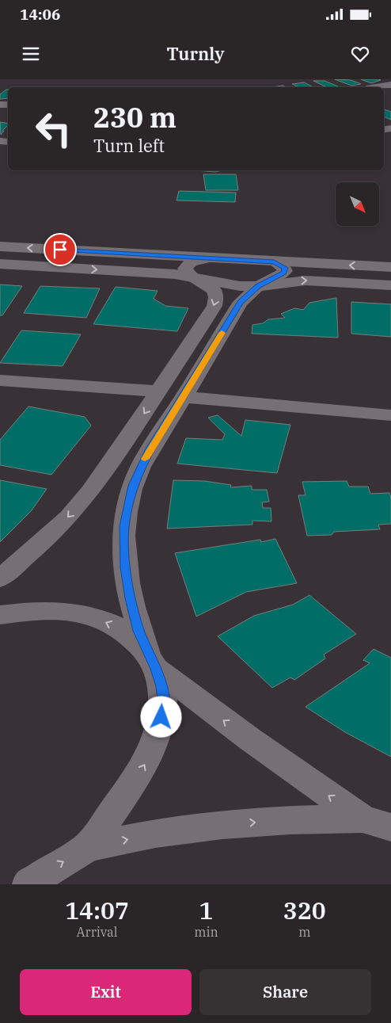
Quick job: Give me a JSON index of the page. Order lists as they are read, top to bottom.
{
  "north": "bottom right",
  "page": {
    "status": "14:06",
    "header": "Turnly",
    "turn": ["230 m", "Turn left"],
    "eta": [
      "14:07",
      "Arrival",
      "1",
      "min",
      "320",
      "m"
    ],
    "buttons": ["Exit", "Share"]
  }
}
